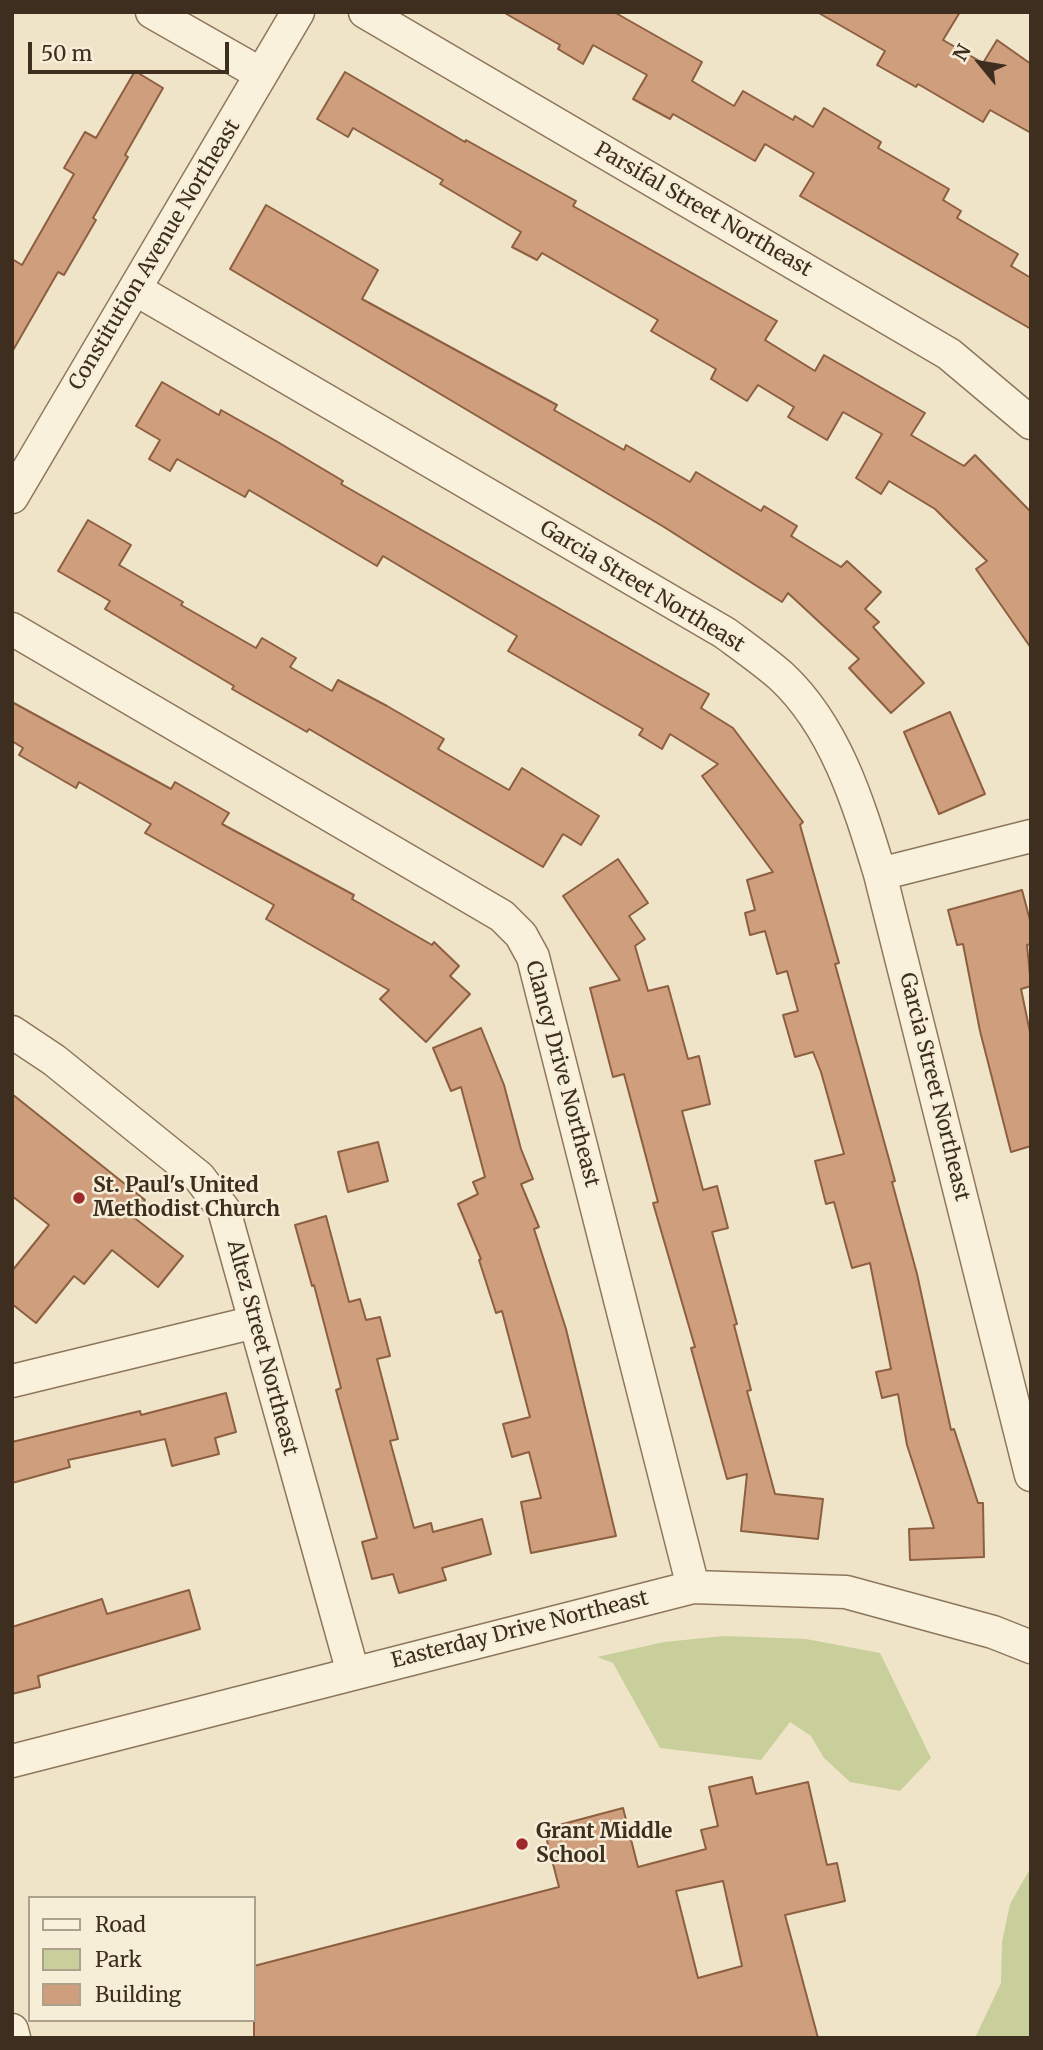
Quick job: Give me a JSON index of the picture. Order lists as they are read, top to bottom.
{
  "streets": {
    "street": [
      "Parsifal Street Northeast",
      "Constitution Avenue Northeast",
      "Garcia Street Northeast",
      "Clancy Drive Northeast",
      "Altez Street Northeast",
      "Easterday Drive Northeast"
    ]
  },
  "crossings": [
    ["Constitution Avenue Northeast", "Garcia Street Northeast"],
    ["Clancy Drive Northeast", "Easterday Drive Northeast"],
    ["Altez Street Northeast", "Easterday Drive Northeast"]
  ],
  "places": ["St. Paul's United Methodist Church", "Grant Middle School"],
  "legend": ["Road", "Park", "Building"],
  "scale_bar": "50 m",
  "north": "top left"
}
